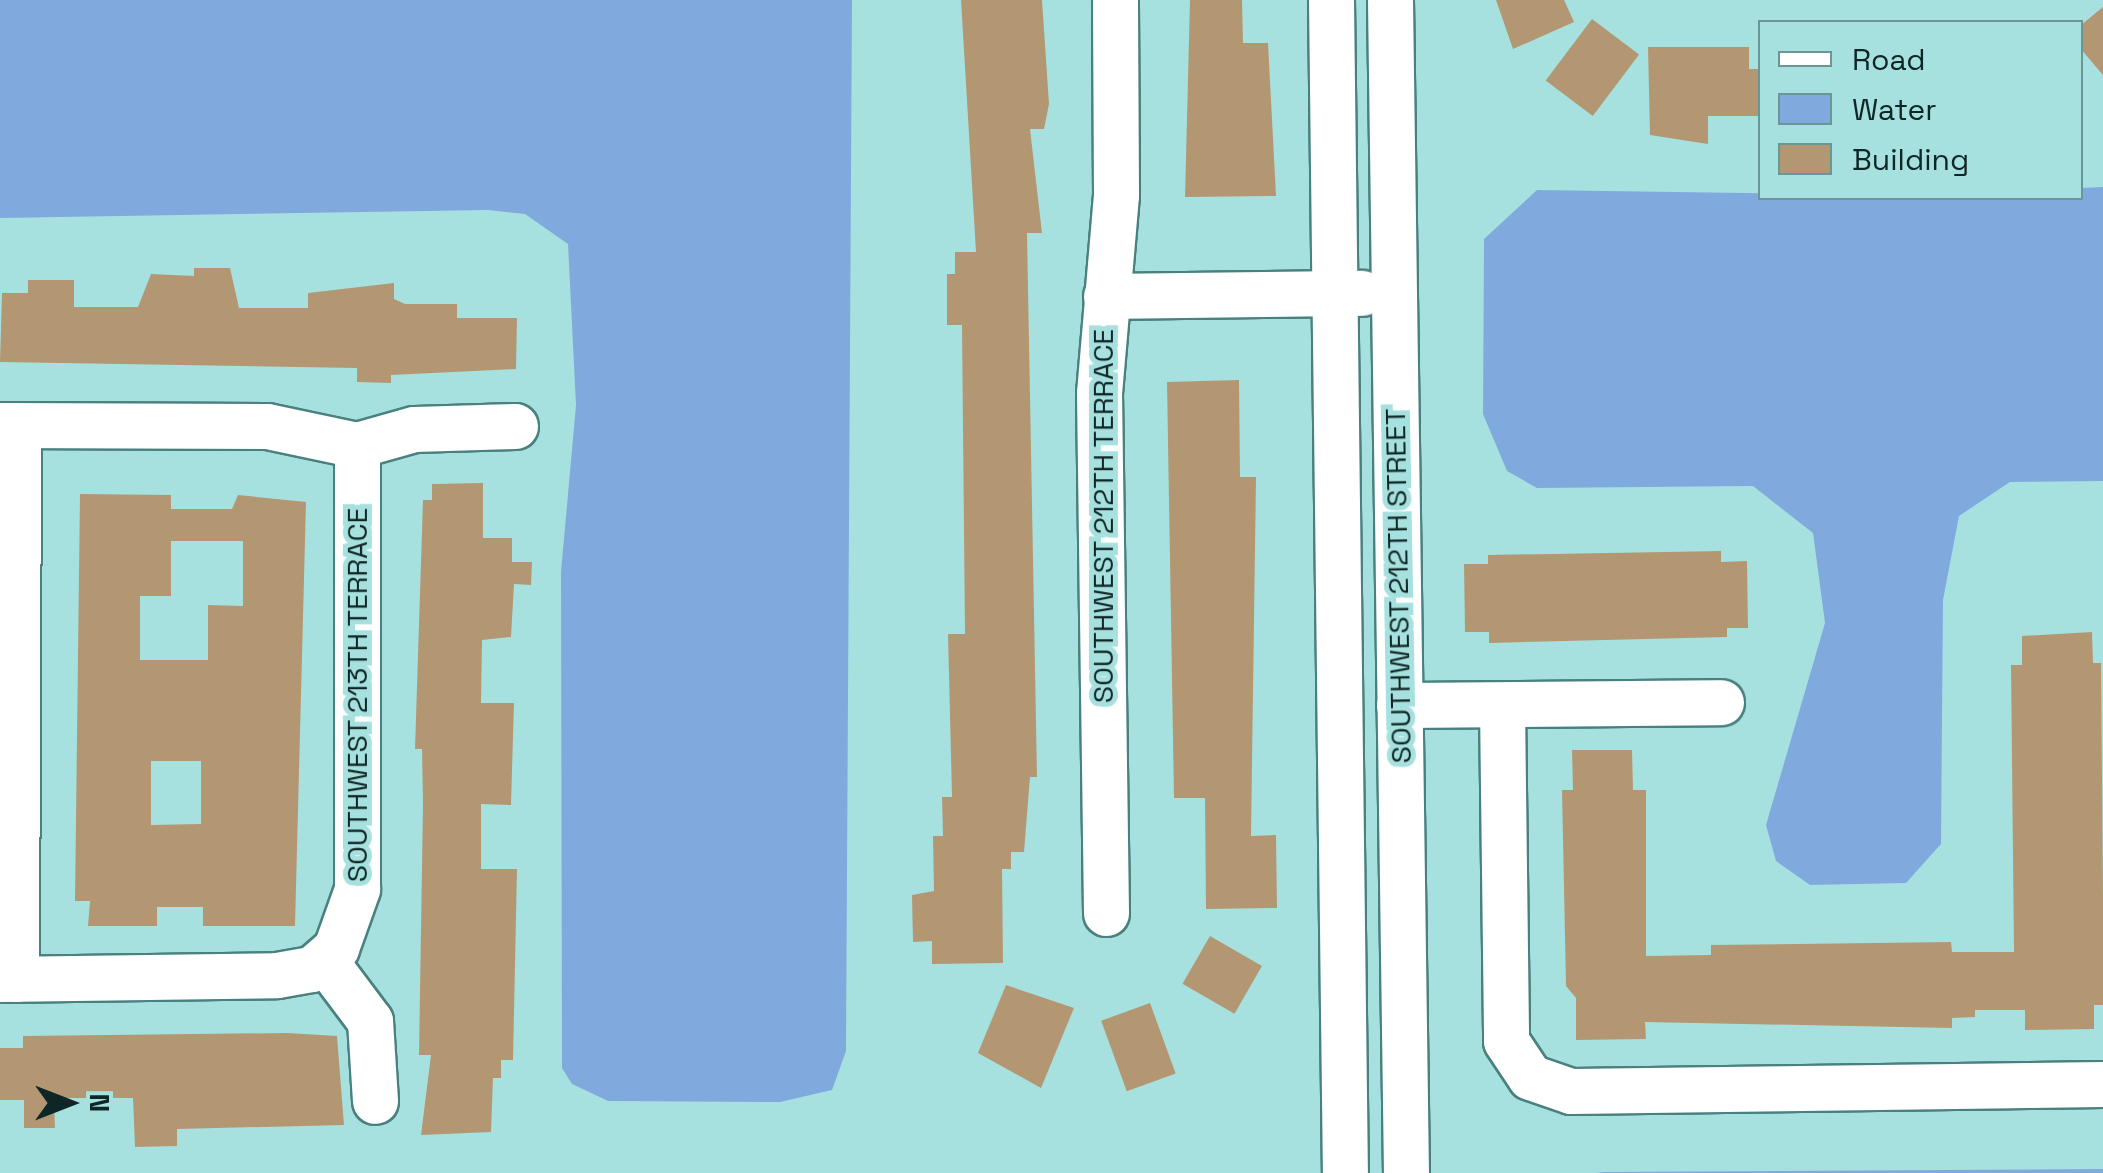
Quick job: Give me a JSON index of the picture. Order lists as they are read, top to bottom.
{
  "streets": {
    "street": ["SOUTHWEST 212TH TERRACE", "SOUTHWEST 212TH STREET", "SOUTHWEST 213TH TERRACE"]
  },
  "legend": ["Road", "Water", "Building"],
  "north": "right"
}
